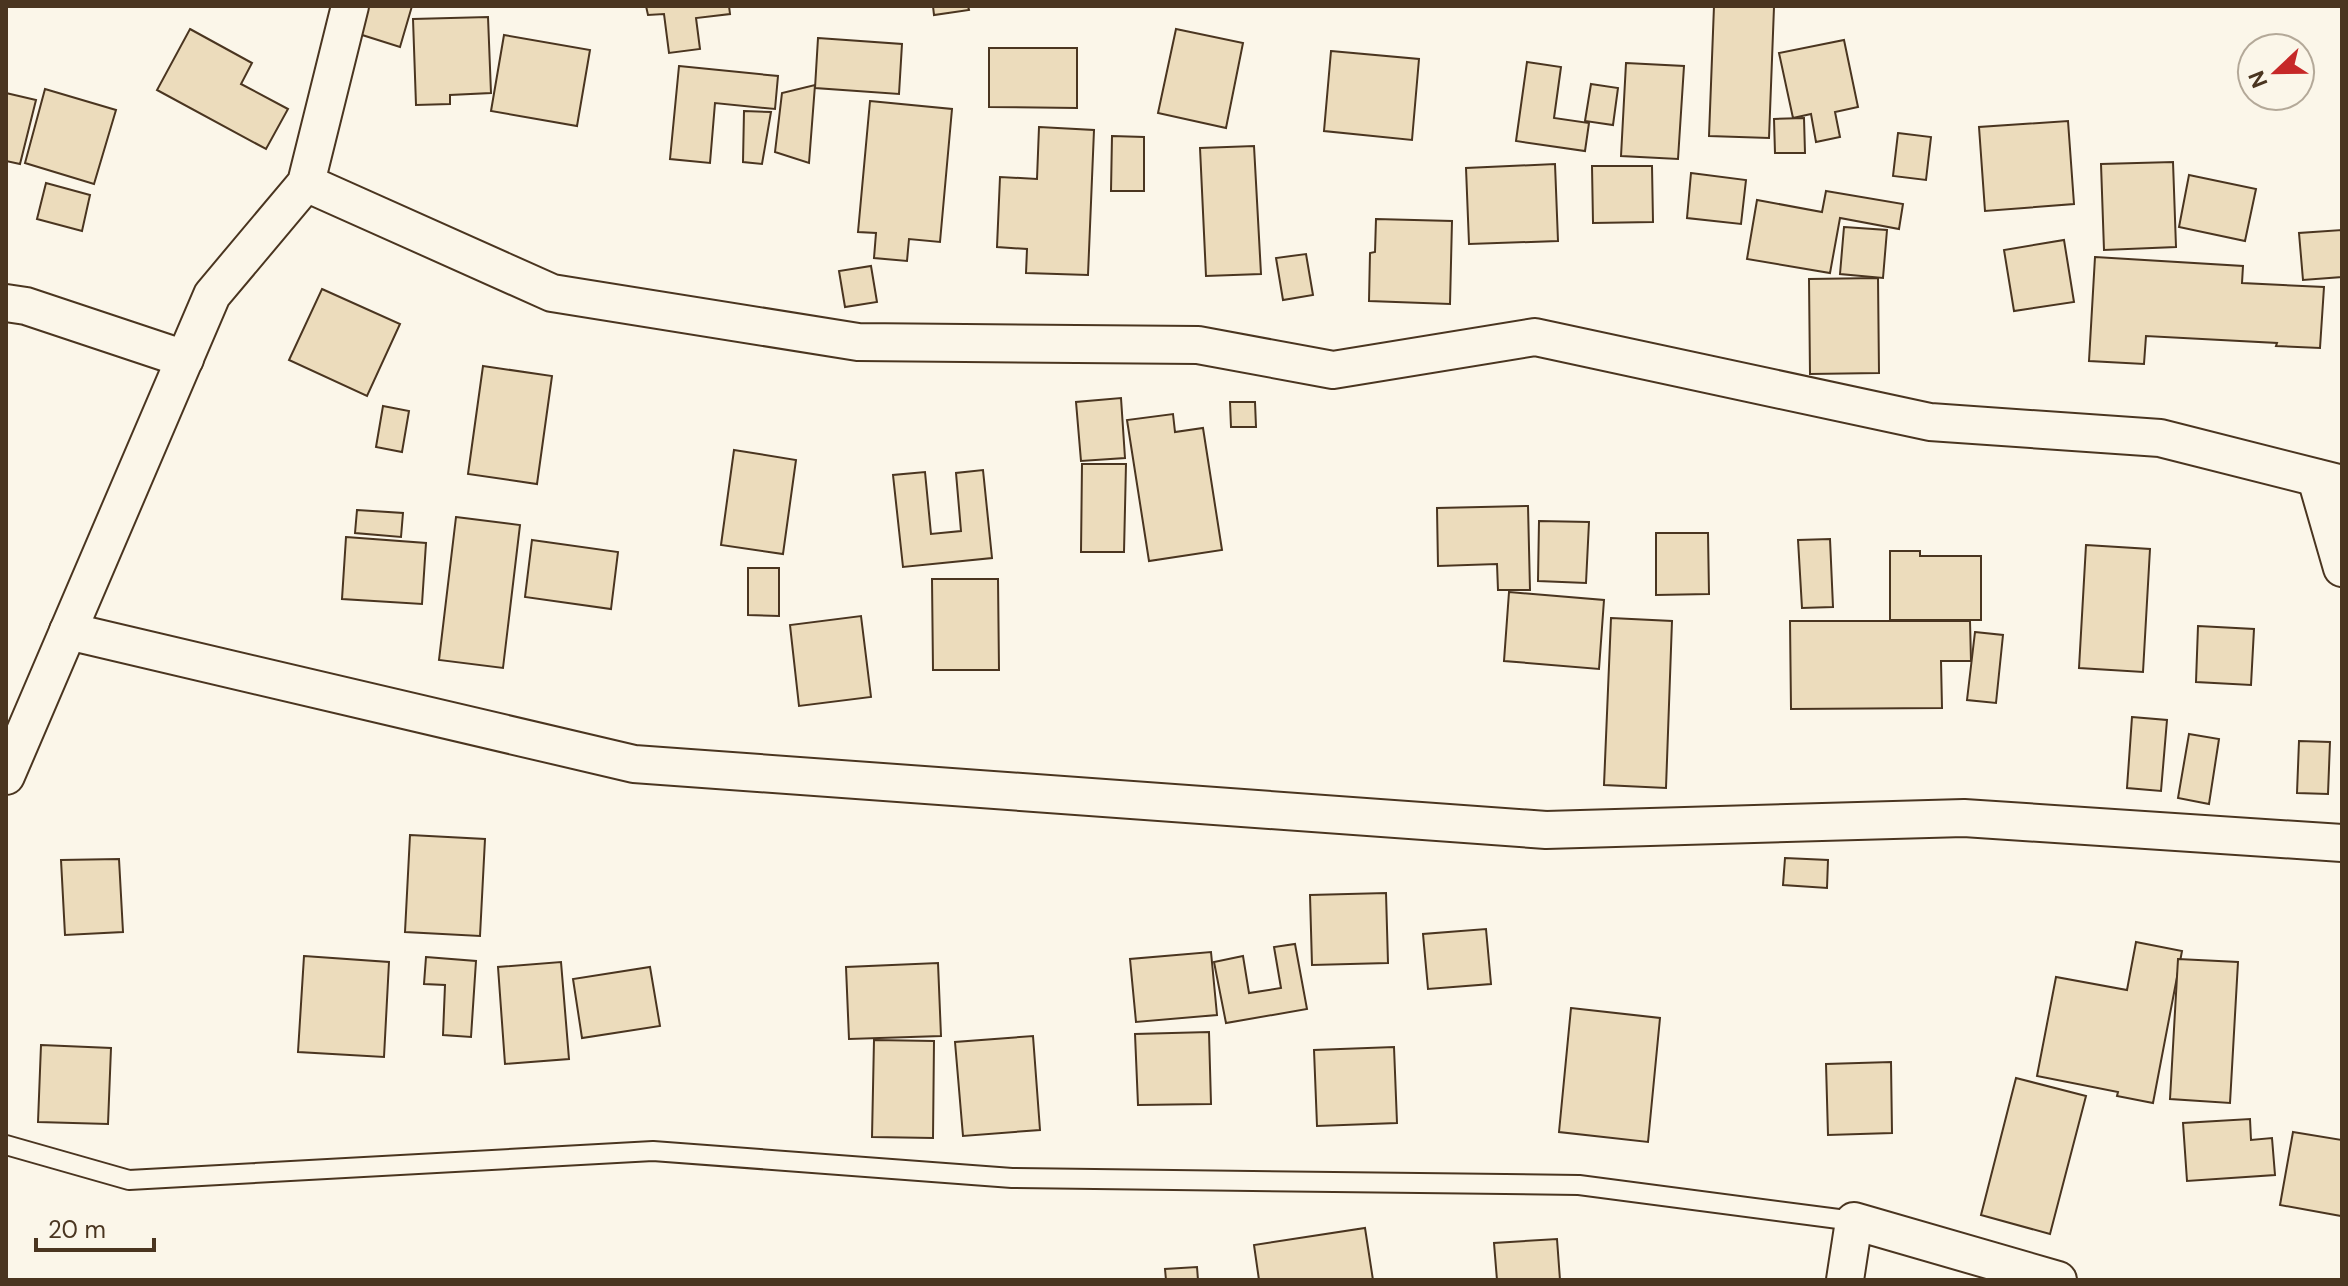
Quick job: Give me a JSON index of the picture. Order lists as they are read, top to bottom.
{
  "scale_bar": "20 m",
  "north": "left"
}
